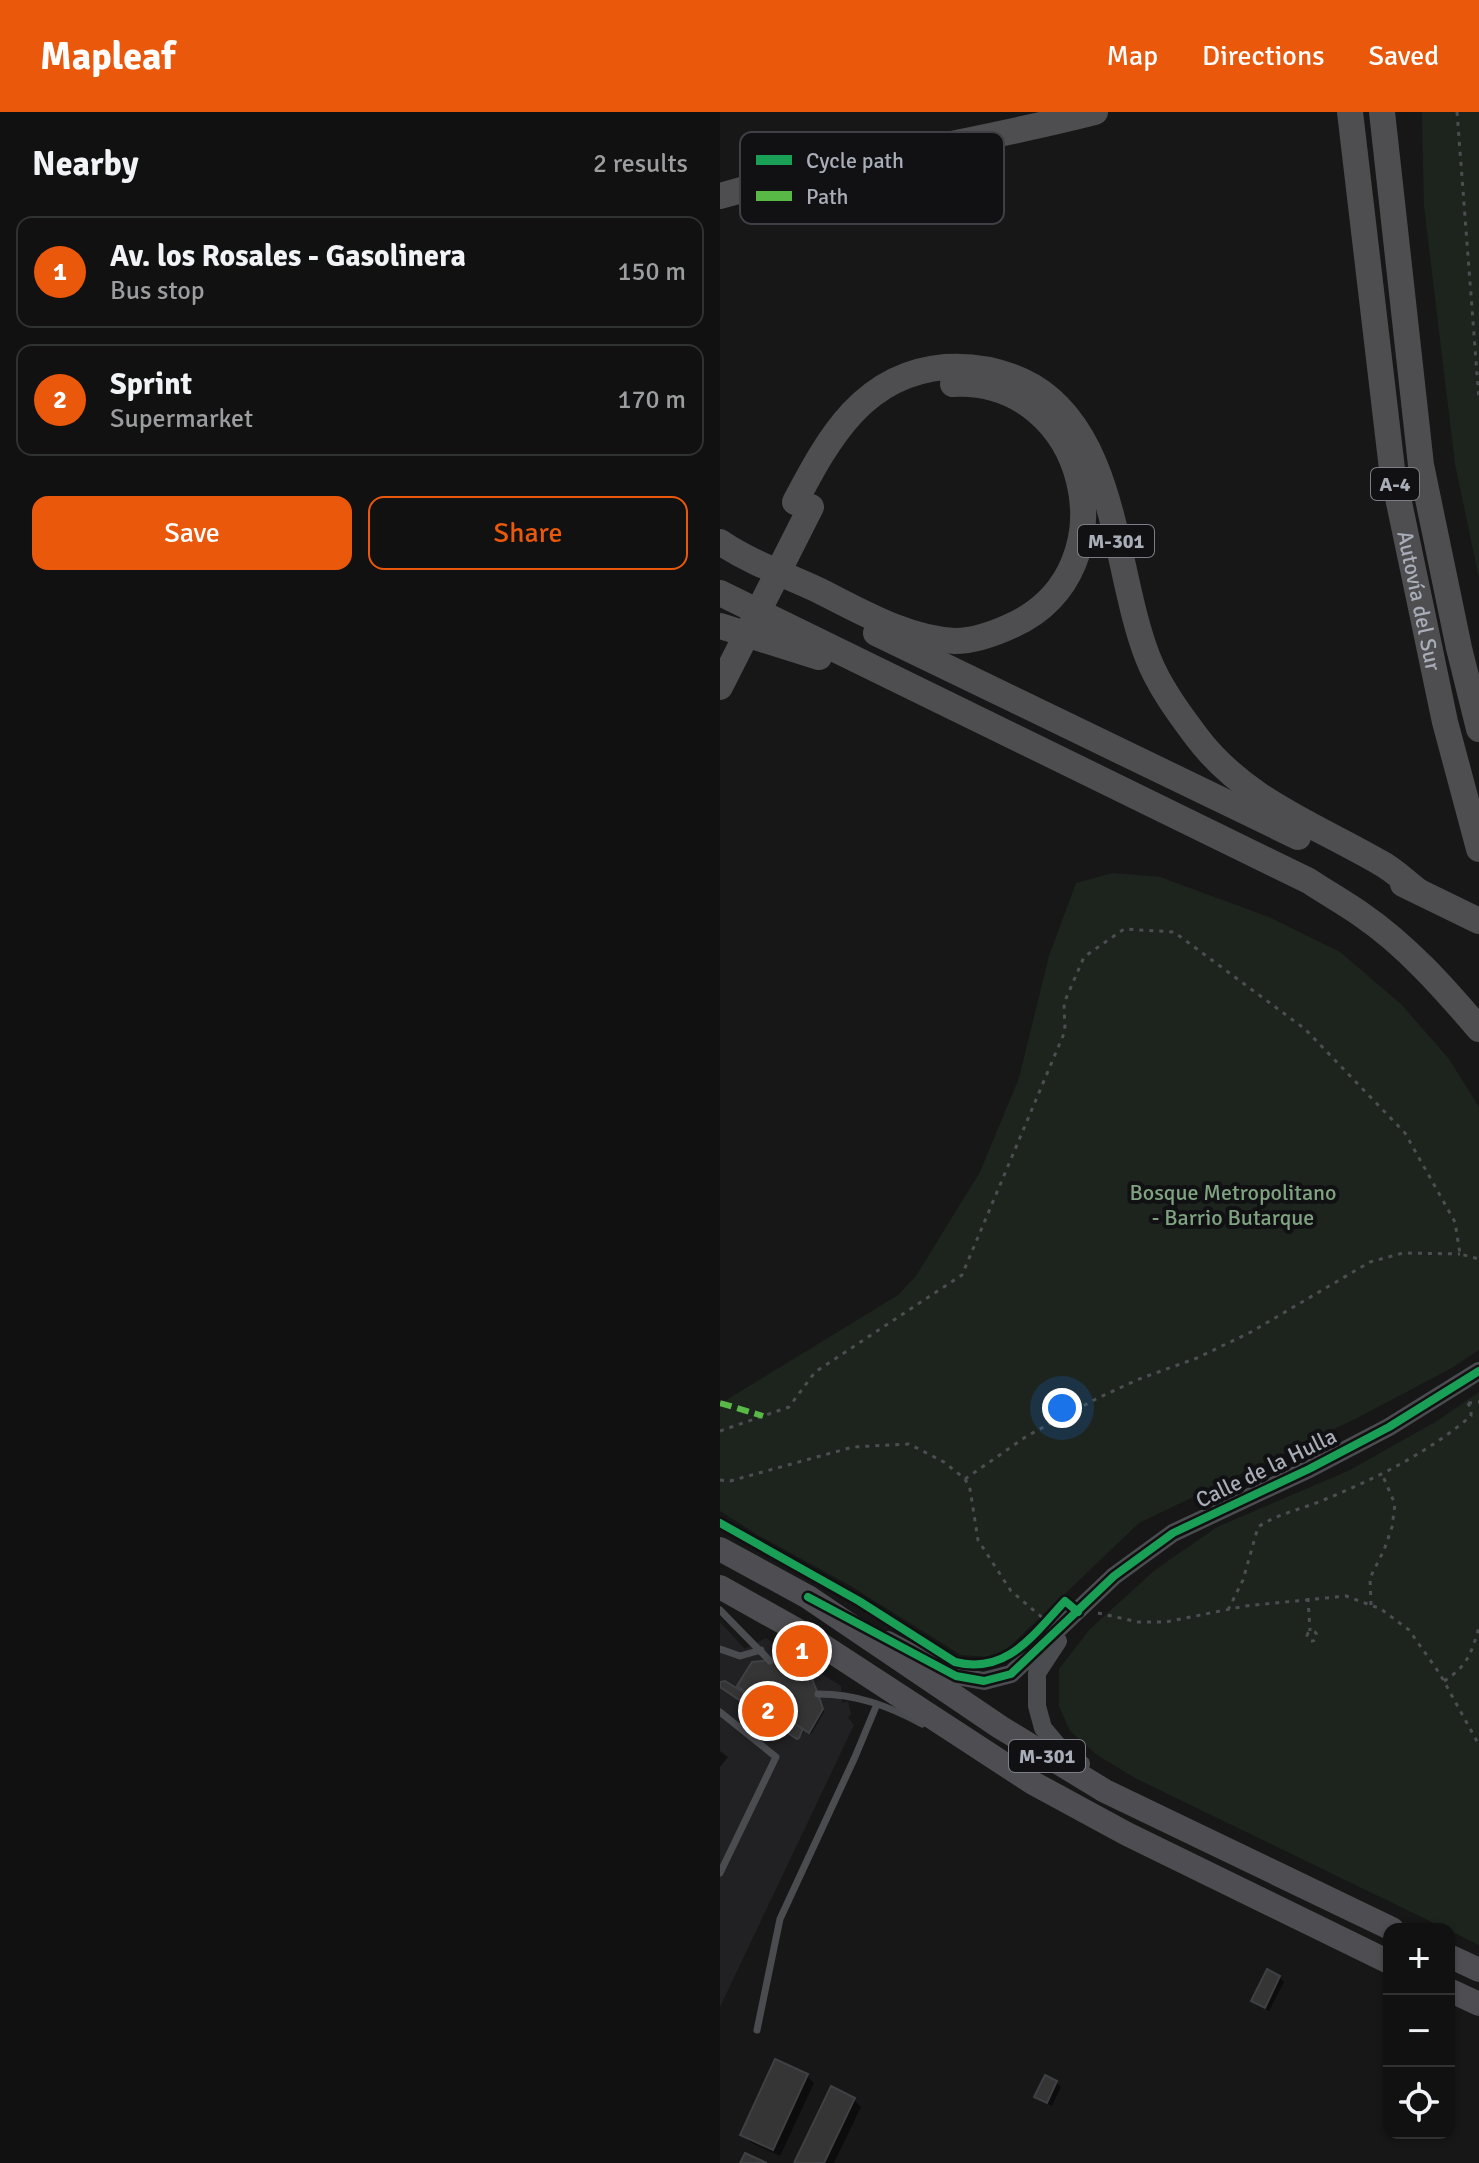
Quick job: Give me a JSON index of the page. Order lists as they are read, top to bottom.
{
  "streets": {
    "highway": ["A-4", "M-301", "Autovía del Sur"],
    "street": ["Calle de la Hulla"]
  },
  "parks": ["Bosque Metropolitano - Barrio Butarque"],
  "legend": ["Cycle path", "Path"],
  "page": {
    "header": "Mapleaf",
    "nav": ["Map", "Directions", "Saved"],
    "heading": ["Nearby", "2 results"],
    "list": [
      {
        "mark": "1",
        "name": "Av. los Rosales - Gasolinera",
        "note": "Bus stop",
        "value": "150 m"
      },
      {
        "mark": "2",
        "name": "Sprint",
        "note": "Supermarket",
        "value": "170 m"
      }
    ],
    "buttons": ["Save", "Share"],
    "pins": ["1", "2"],
    "map_buttons": ["+", "−"]
  }
}
